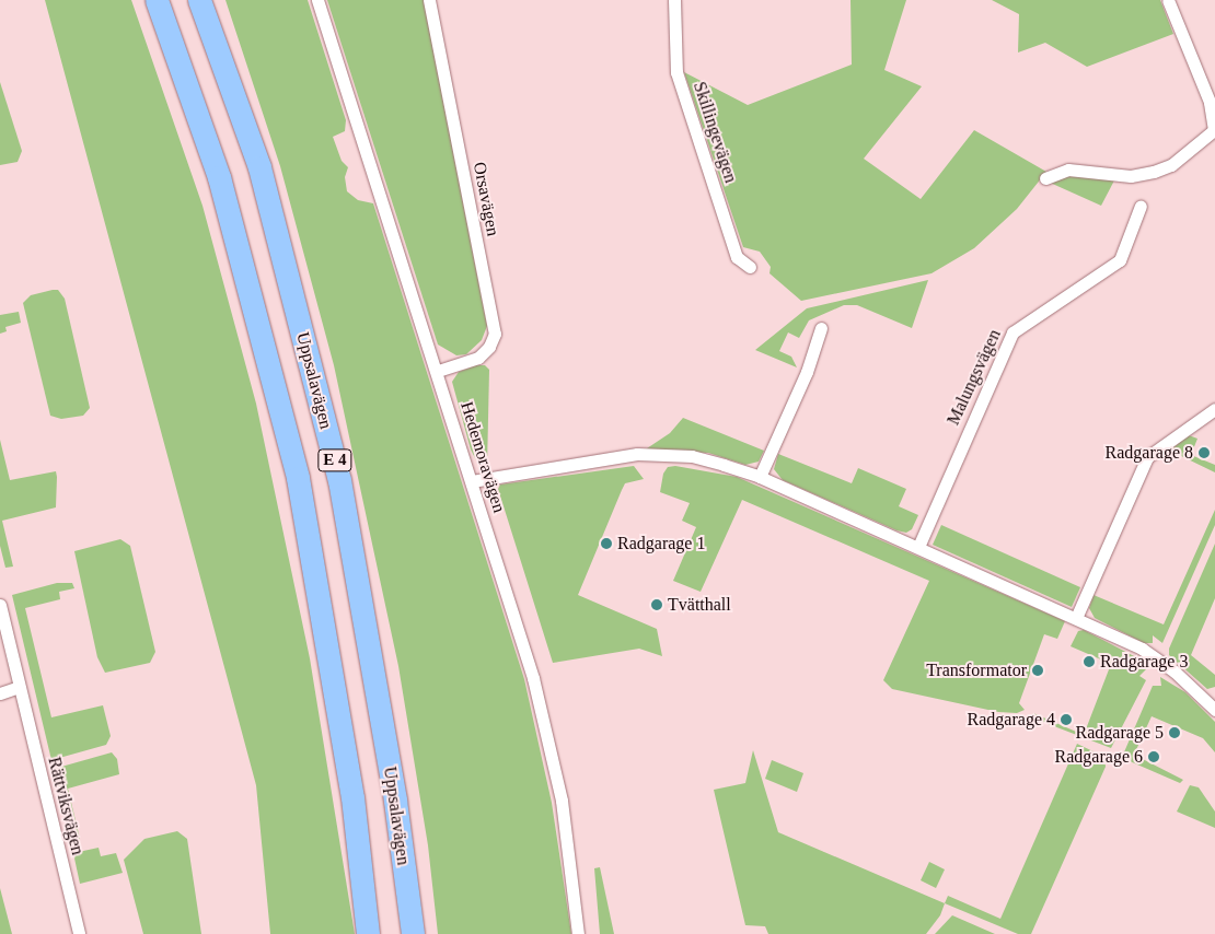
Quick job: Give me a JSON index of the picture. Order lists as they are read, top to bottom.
{
  "streets": {
    "highway": ["Uppsalavägen", "E 4"],
    "street": [
      "Skillingevägen",
      "Orsavägen",
      "Malungsvägen",
      "Hedemoravägen",
      "Rättviksvägen"
    ]
  },
  "crossings": [
    ["Orsavägen", "Hedemoravägen"]
  ],
  "places": [
    "Radgarage 8",
    "Radgarage 1",
    "Tvätthall",
    "Radgarage 3",
    "Transformator",
    "Radgarage 4",
    "Radgarage 5",
    "Radgarage 6"
  ]
}
